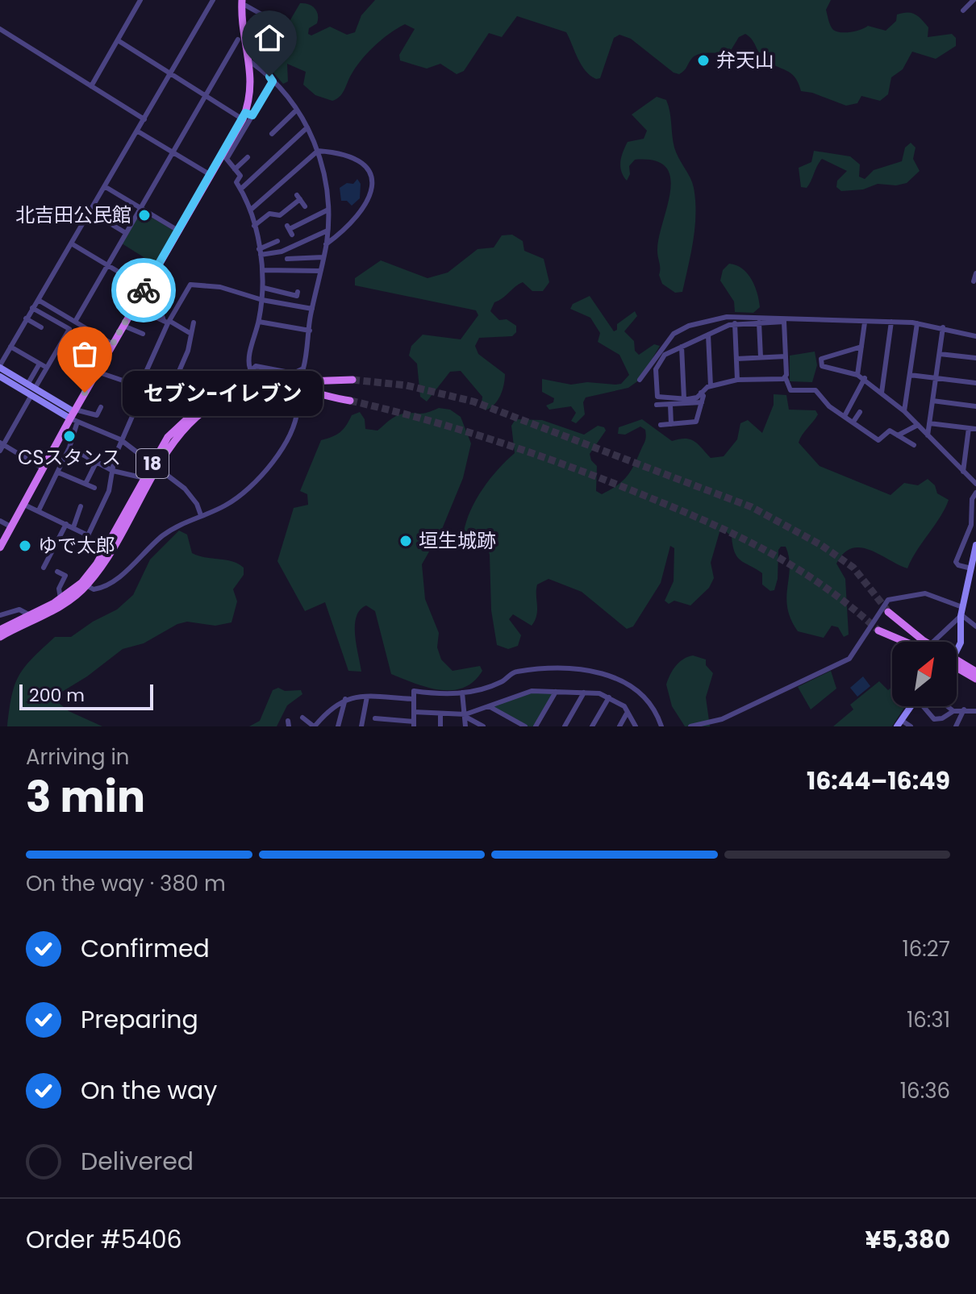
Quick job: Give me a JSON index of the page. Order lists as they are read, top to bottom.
{
  "streets": {
    "main road": ["18"]
  },
  "places": [
    "弁天山",
    "北吉田公民館",
    "セブン-イレブン",
    "CSスタンス",
    "垣生城跡",
    "ゆで太郎"
  ],
  "scale_bar": "200 m",
  "north": "top right",
  "page": {
    "bubble": "セブン-イレブン",
    "scale": "200 m",
    "heading": ["3 min", "Arriving in", "16:44–16:49"],
    "panel": ["Order #5406", "¥5,380"],
    "bar": "On the way · 380 m",
    "list": [
      ["Confirmed", "16:27"],
      ["Preparing", "16:31"],
      ["On the way", "16:36"],
      "Delivered"
    ]
  }
}
